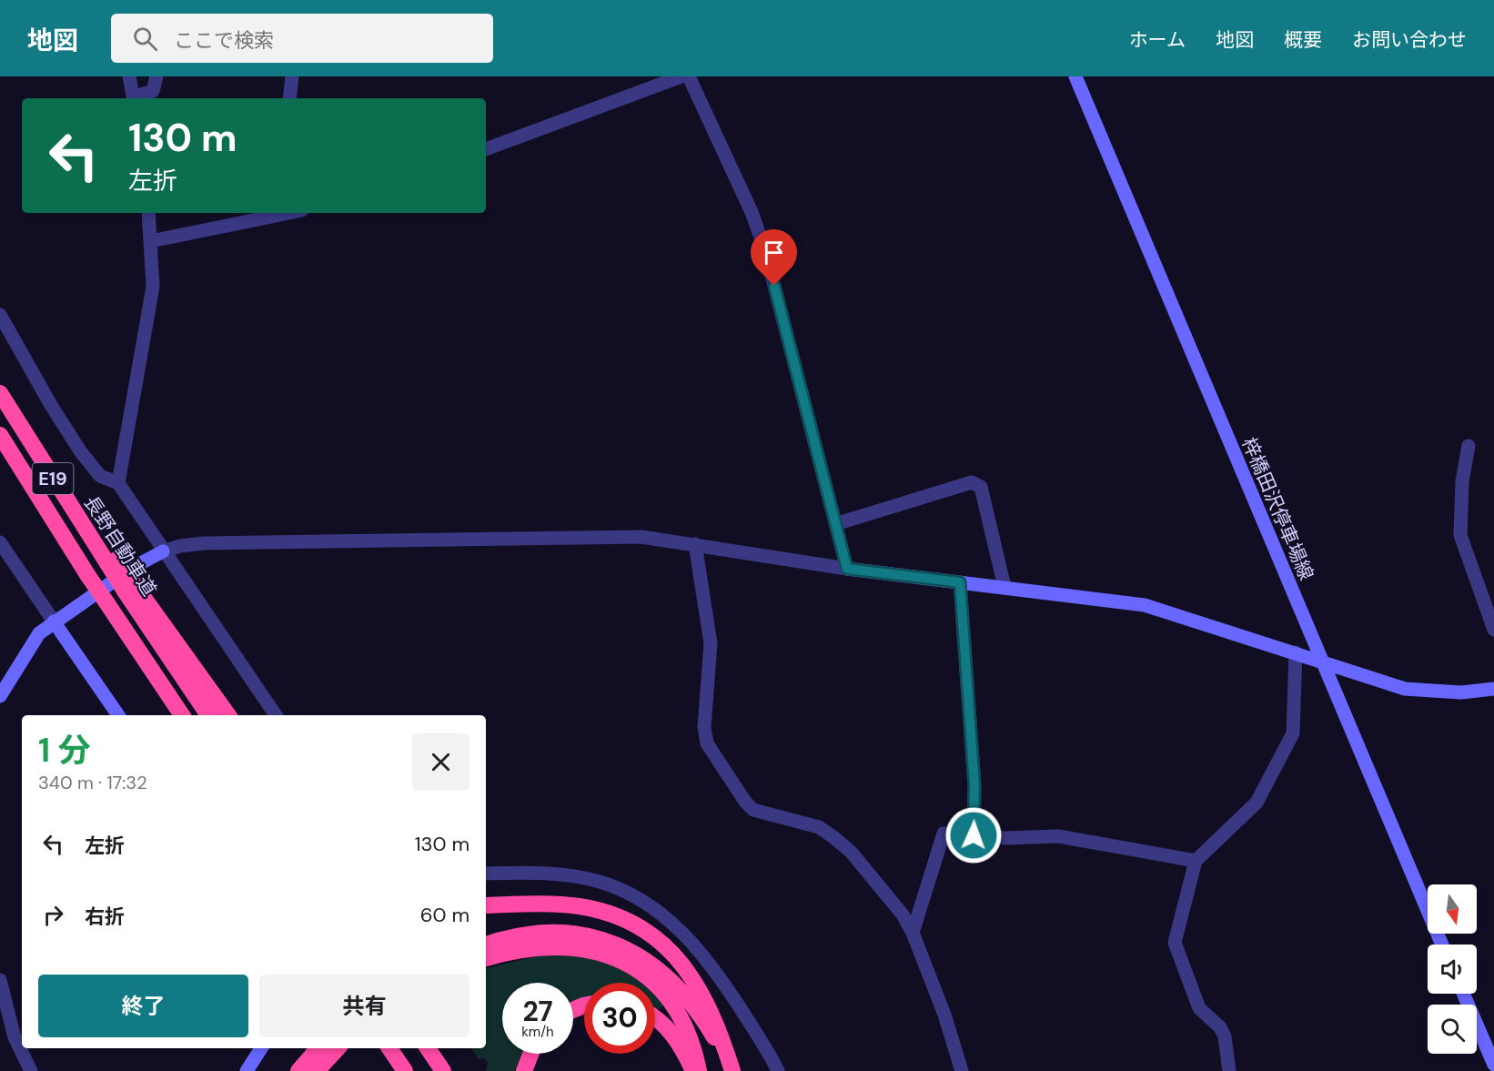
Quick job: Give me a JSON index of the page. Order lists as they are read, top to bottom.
{
  "streets": {
    "highway": ["E19", "長野自動車道"],
    "street": ["梓橋田沢停車場線"]
  },
  "north": "bottom",
  "page": {
    "header": "地図",
    "search": "ここで検索",
    "nav": [
      "ホーム",
      "地図",
      "概要",
      "お問い合わせ"
    ],
    "turn": ["130 m", "左折"],
    "heading": ["1 分", "340 m · 17:32"],
    "list": [
      {
        "name": "左折",
        "value": "130 m"
      },
      {
        "name": "右折",
        "value": "60 m"
      }
    ],
    "buttons": ["終了", "共有"],
    "speed": "27 km/h",
    "limit": "30"
  }
}
